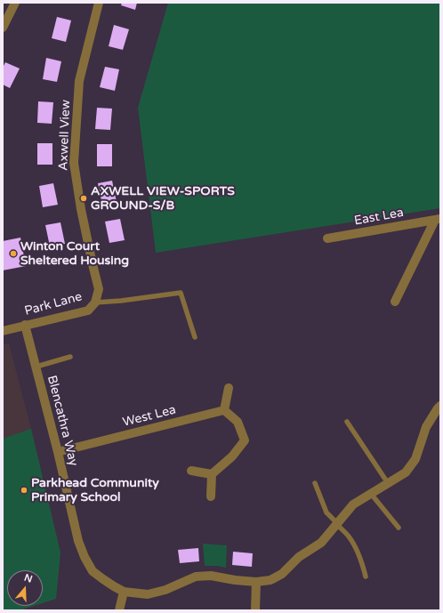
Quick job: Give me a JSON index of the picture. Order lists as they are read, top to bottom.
{
  "streets": {
    "street": [
      "Axwell View",
      "East Lea",
      "Park Lane",
      "West Lea",
      "Blencathra Way"
    ]
  },
  "crossings": [
    ["Axwell View", "Park Lane"],
    ["Park Lane", "Blencathra Way"],
    ["West Lea", "Blencathra Way"]
  ],
  "places": ["AXWELL VIEW-SPORTS GROUND-S/B", "Winton Court Sheltered Housing", "Parkhead Community Primary School"],
  "north": "top"
}
